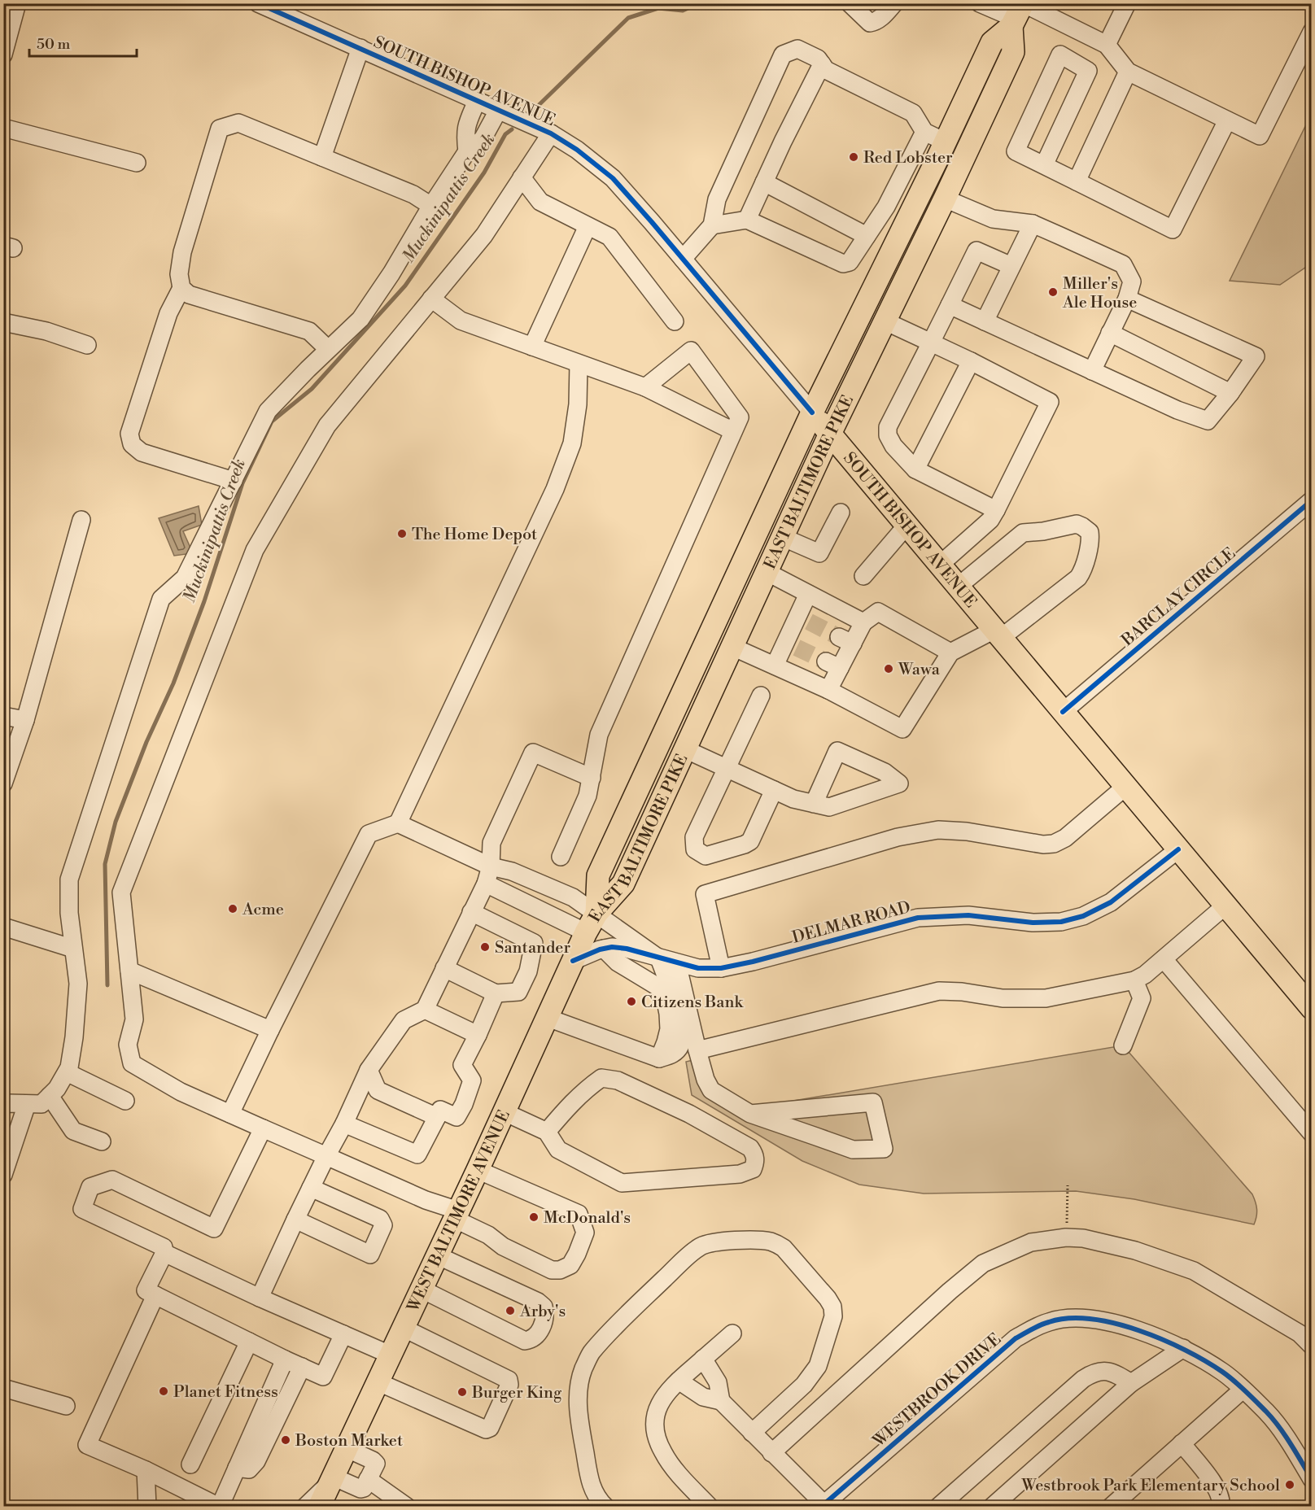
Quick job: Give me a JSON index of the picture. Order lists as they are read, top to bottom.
{
  "streets": {
    "main road": ["SOUTH BISHOP AVENUE", "EAST BALTIMORE PIKE", "WEST BALTIMORE AVENUE"],
    "street": ["BARCLAY CIRCLE", "DELMAR ROAD", "WESTBROOK DRIVE"]
  },
  "crossings": [
    ["SOUTH BISHOP AVENUE", "EAST BALTIMORE PIKE"],
    ["SOUTH BISHOP AVENUE", "BARCLAY CIRCLE"],
    ["SOUTH BISHOP AVENUE", "DELMAR ROAD"],
    ["EAST BALTIMORE PIKE", "DELMAR ROAD"],
    ["EAST BALTIMORE PIKE", "WEST BALTIMORE AVENUE"],
    ["DELMAR ROAD", "WEST BALTIMORE AVENUE"]
  ],
  "water": ["Muckinipattis Creek"],
  "places": [
    "Red Lobster",
    "Miller's Ale House",
    "The Home Depot",
    "Wawa",
    "Acme",
    "Santander",
    "Citizens Bank",
    "McDonald's",
    "Arby's",
    "Planet Fitness",
    "Burger King",
    "Boston Market",
    "Westbrook Park Elementary School"
  ],
  "scale_bar": "50 m"
}
